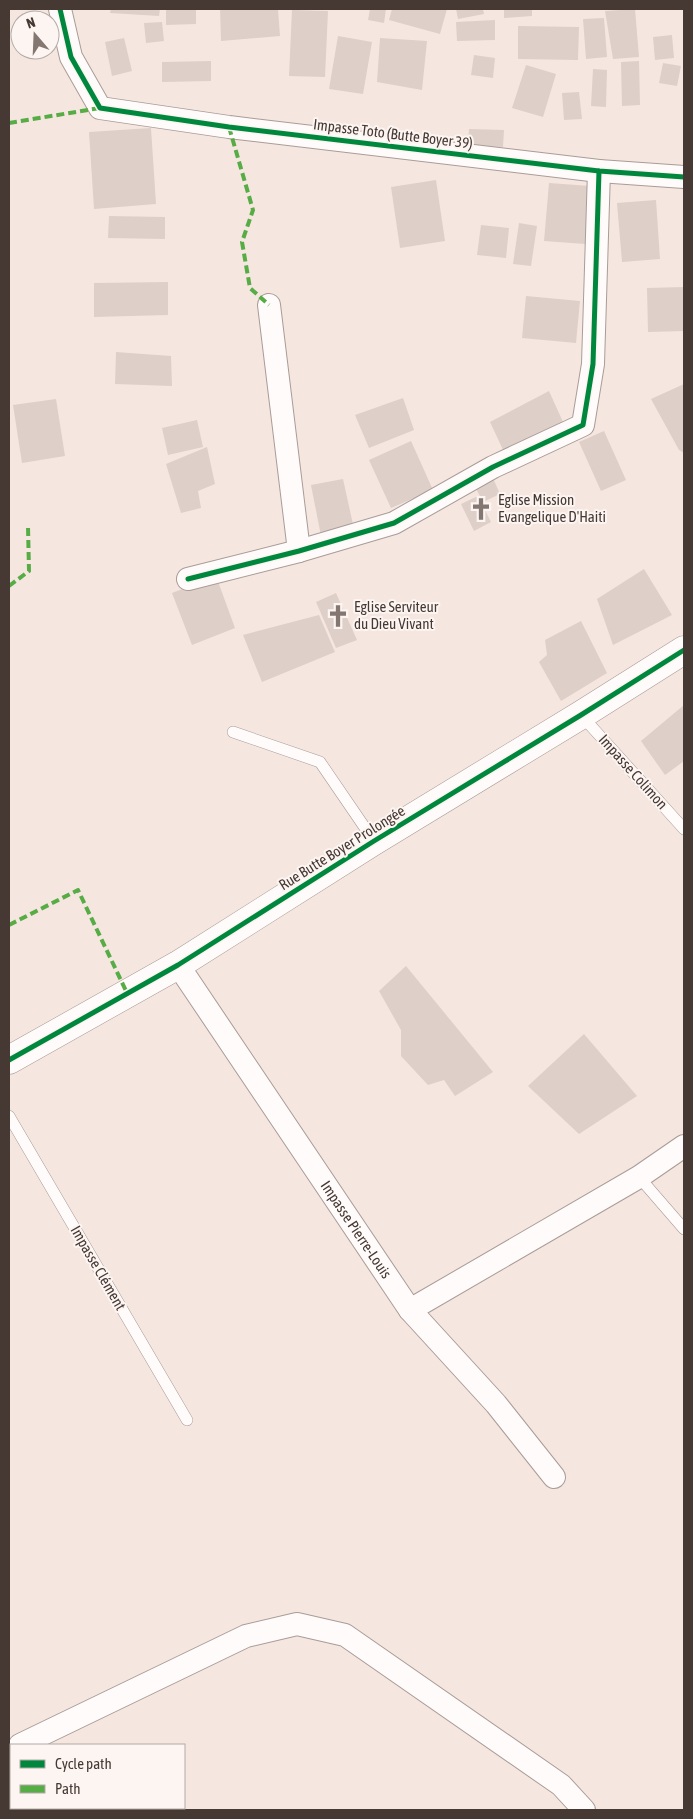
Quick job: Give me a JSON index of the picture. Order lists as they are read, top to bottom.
{
  "streets": {
    "street": ["Impasse Toto (Butte Boyer 39)", "Rue Butte Boyer Prolongée", "Impasse Pierre-Louis"],
    "lane": ["Impasse Colimon", "Impasse Clément"]
  },
  "crossings": [
    ["Impasse Colimon", "Rue Butte Boyer Prolongée"],
    ["Rue Butte Boyer Prolongée", "Impasse Pierre-Louis"]
  ],
  "places": {
    "church": ["Eglise Mission Evangelique D'Haiti", "Eglise Serviteur du Dieu Vivant"]
  },
  "legend": ["Cycle path", "Path"],
  "north": "top"
}
